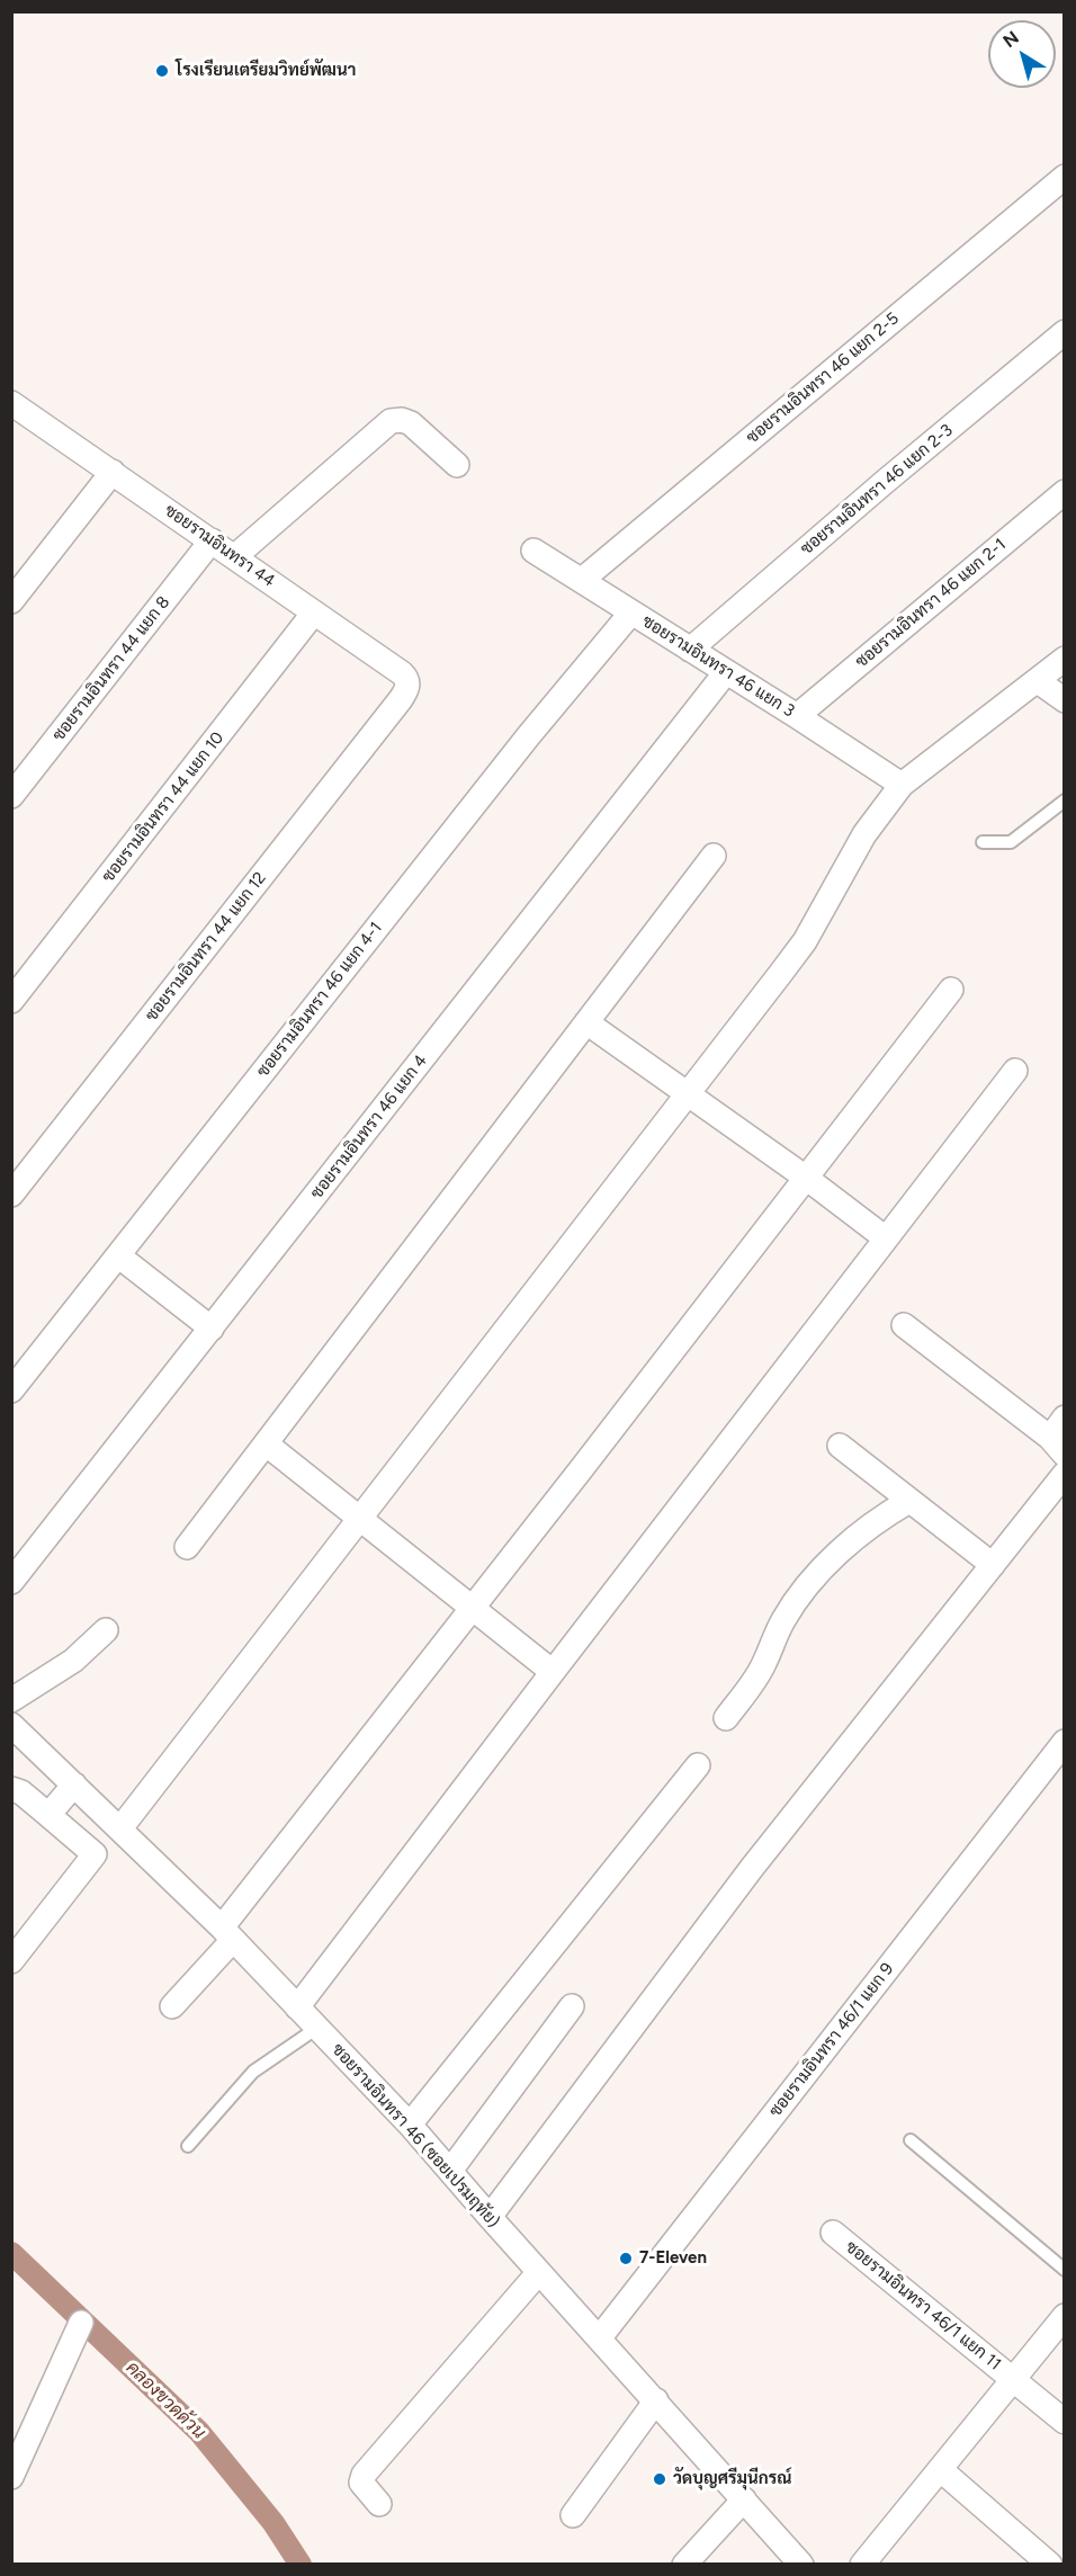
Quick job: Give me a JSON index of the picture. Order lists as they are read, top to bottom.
{
  "streets": {
    "street": [
      "ซอยรามอินทรา 46 แยก 2-5",
      "ซอยรามอินทรา 46 แยก 2-3",
      "ซอยรามอินทรา 44",
      "ซอยรามอินทรา 46 แยก 2-1",
      "ซอยรามอินทรา 46 แยก 3",
      "ซอยรามอินทรา 44 แยก 8",
      "ซอยรามอินทรา 44 แยก 10",
      "ซอยรามอินทรา 44 แยก 12",
      "ซอยรามอินทรา 46 แยก 4-1",
      "ซอยรามอินทรา 46 แยก 4",
      "ซอยรามอินทรา 46/1 แยก 9",
      "ซอยรามอินทรา 46 (ซอยเปรมฤทัย)",
      "ซอยรามอินทรา 46/1 แยก 11"
    ]
  },
  "crossings": [
    ["ซอยรามอินทรา 46 แยก 2-5", "ซอยรามอินทรา 46 แยก 3"],
    ["ซอยรามอินทรา 46 แยก 2-3", "ซอยรามอินทรา 46 แยก 3"],
    ["ซอยรามอินทรา 44", "ซอยรามอินทรา 44 แยก 8"],
    ["ซอยรามอินทรา 44", "ซอยรามอินทรา 44 แยก 10"],
    ["ซอยรามอินทรา 44", "ซอยรามอินทรา 44 แยก 12"],
    ["ซอยรามอินทรา 46 แยก 2-1", "ซอยรามอินทรา 46 แยก 3"],
    ["ซอยรามอินทรา 46 แยก 3", "ซอยรามอินทรา 46 แยก 4-1"],
    ["ซอยรามอินทรา 46 แยก 3", "ซอยรามอินทรา 46 แยก 4"],
    ["ซอยรามอินทรา 46/1 แยก 9", "ซอยรามอินทรา 46 (ซอยเปรมฤทัย)"]
  ],
  "water": ["คลองขวดด้วน"],
  "places": ["โรงเรียนเตรียมวิทย์พัฒนา", "7-Eleven", "วัดบุญศรีมุนีกรณ์"],
  "north": "top left"
}
